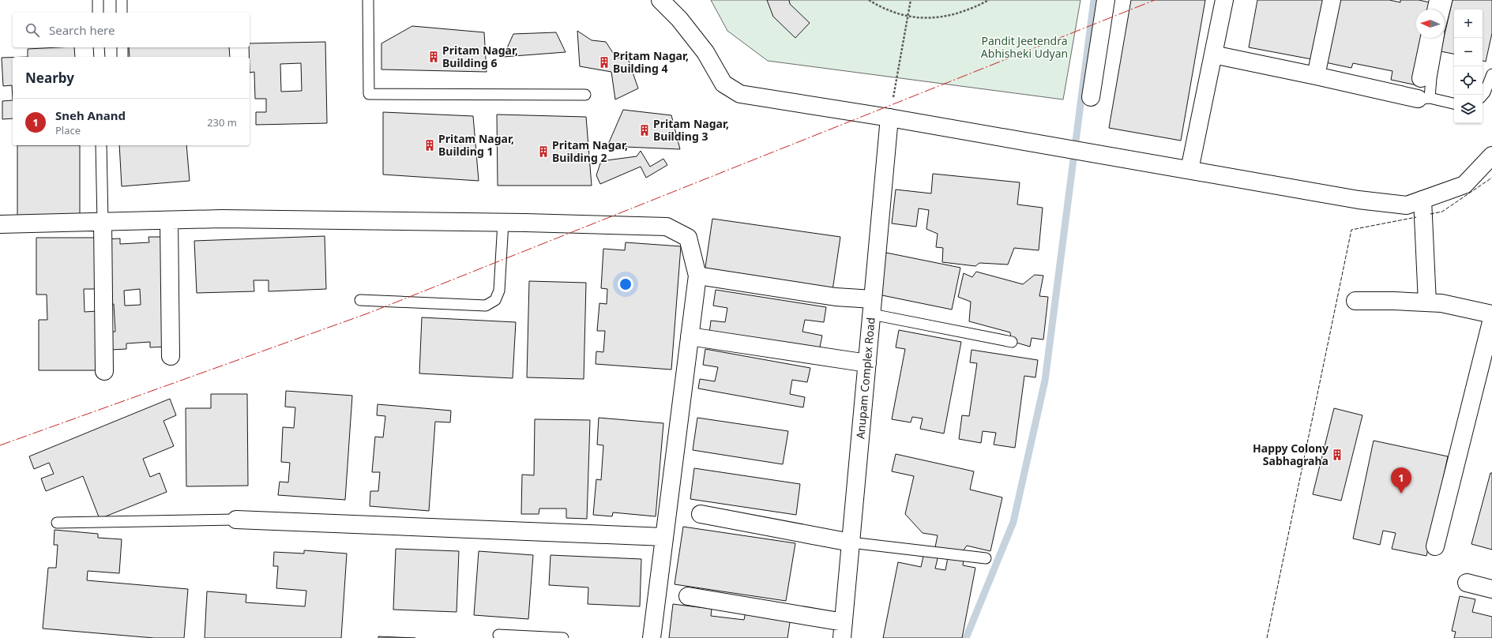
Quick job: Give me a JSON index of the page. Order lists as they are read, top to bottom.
{
  "streets": {
    "street": ["Anupam Complex Road"]
  },
  "parks": ["Pandit Jeetendra Abhisheki Udyan"],
  "places": {
    "building": [
      "Pritam Nagar, Building 6",
      "Pritam Nagar, Building 4",
      "Pritam Nagar, Building 3",
      "Pritam Nagar, Building 1",
      "Pritam Nagar, Building 2",
      "Happy Colony Sabhagraha"
    ]
  },
  "north": "left",
  "page": {
    "map_buttons": ["+", "−"],
    "search": "Search here",
    "heading": "Nearby",
    "list": [
      {
        "mark": "1",
        "name": "Sneh Anand",
        "note": "Place",
        "value": "230 m"
      }
    ],
    "pins": "1"
  }
}
